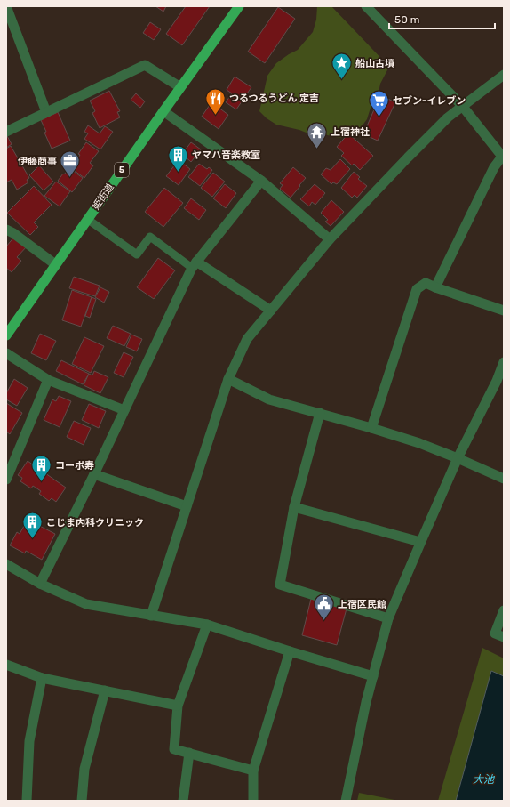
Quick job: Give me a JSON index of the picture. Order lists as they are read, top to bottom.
{
  "streets": {
    "main road": ["5", "姫街道"]
  },
  "water": ["大池"],
  "places": {
    "place": ["船山古墳"],
    "restaurant": ["つるつるうどん 定吉"],
    "supermarket": ["セブン-イレブン"],
    "temple": ["上宿神社"],
    "building": ["ヤマハ音楽教室", "コーポ寿", "こじま内科クリニック"],
    "office": ["伊藤商事"],
    "public building": ["上宿区民館"]
  },
  "scale_bar": "50 m"
}
